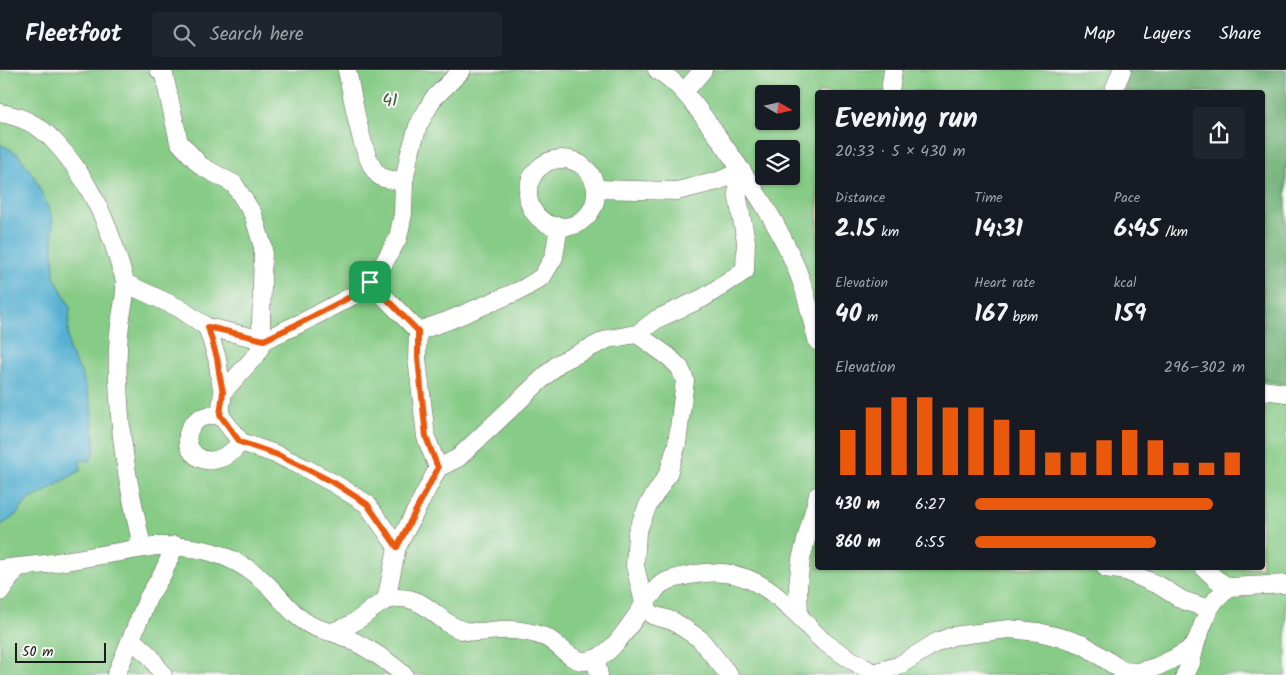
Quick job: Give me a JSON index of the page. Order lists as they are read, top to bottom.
{
  "parks": ["41"],
  "scale_bar": "50 m",
  "north": "right",
  "page": {
    "header": "Fleetfoot",
    "search": "Search here",
    "nav": ["Map", "Layers", "Share"],
    "heading": ["Evening run", "20:33 · 5 × 430 m"],
    "stats": [
      ["Distance", "2.15 km"],
      ["Time", "14:31"],
      ["Pace", "6:45 /km"],
      ["Elevation", "40 m"],
      ["Heart rate", "167 bpm"],
      ["kcal", "159"]
    ],
    "chart": ["Elevation", "296–302 m"],
    "list": [
      {
        "name": "430 m",
        "note": "6:27"
      },
      {
        "name": "860 m",
        "note": "6:55"
      }
    ],
    "scale": "50 m"
  }
}
